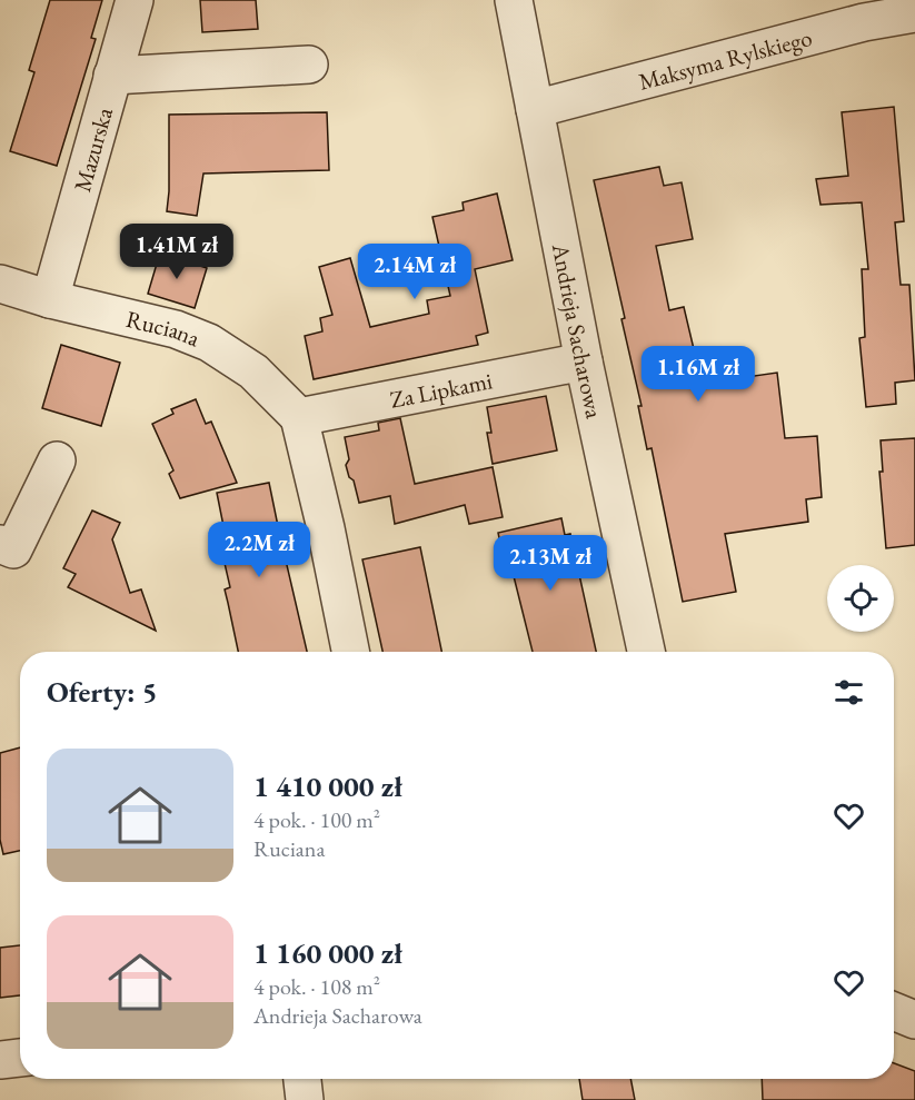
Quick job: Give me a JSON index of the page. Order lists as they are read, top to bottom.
{
  "streets": {
    "street": [
      "Maksyma Rylskiego",
      "Mazurska",
      "Ruciana",
      "Andrieja Sacharowa",
      "Za Lipkami"
    ]
  },
  "crossings": [
    ["Maksyma Rylskiego", "Andrieja Sacharowa"],
    ["Mazurska", "Ruciana"],
    ["Ruciana", "Za Lipkami"],
    ["Andrieja Sacharowa", "Za Lipkami"]
  ],
  "page": {
    "price": [
      "1.41M zł",
      "2.14M zł",
      "1.16M zł",
      "2.2M zł",
      "2.13M zł"
    ],
    "heading": "Oferty: 5",
    "list": [
      {
        "name": "1 410 000 zł",
        "note": "4 pok. · 100 m² · Ruciana"
      },
      {
        "name": "1 160 000 zł",
        "note": "4 pok. · 108 m² · Andrieja Sacharowa"
      }
    ]
  }
}
